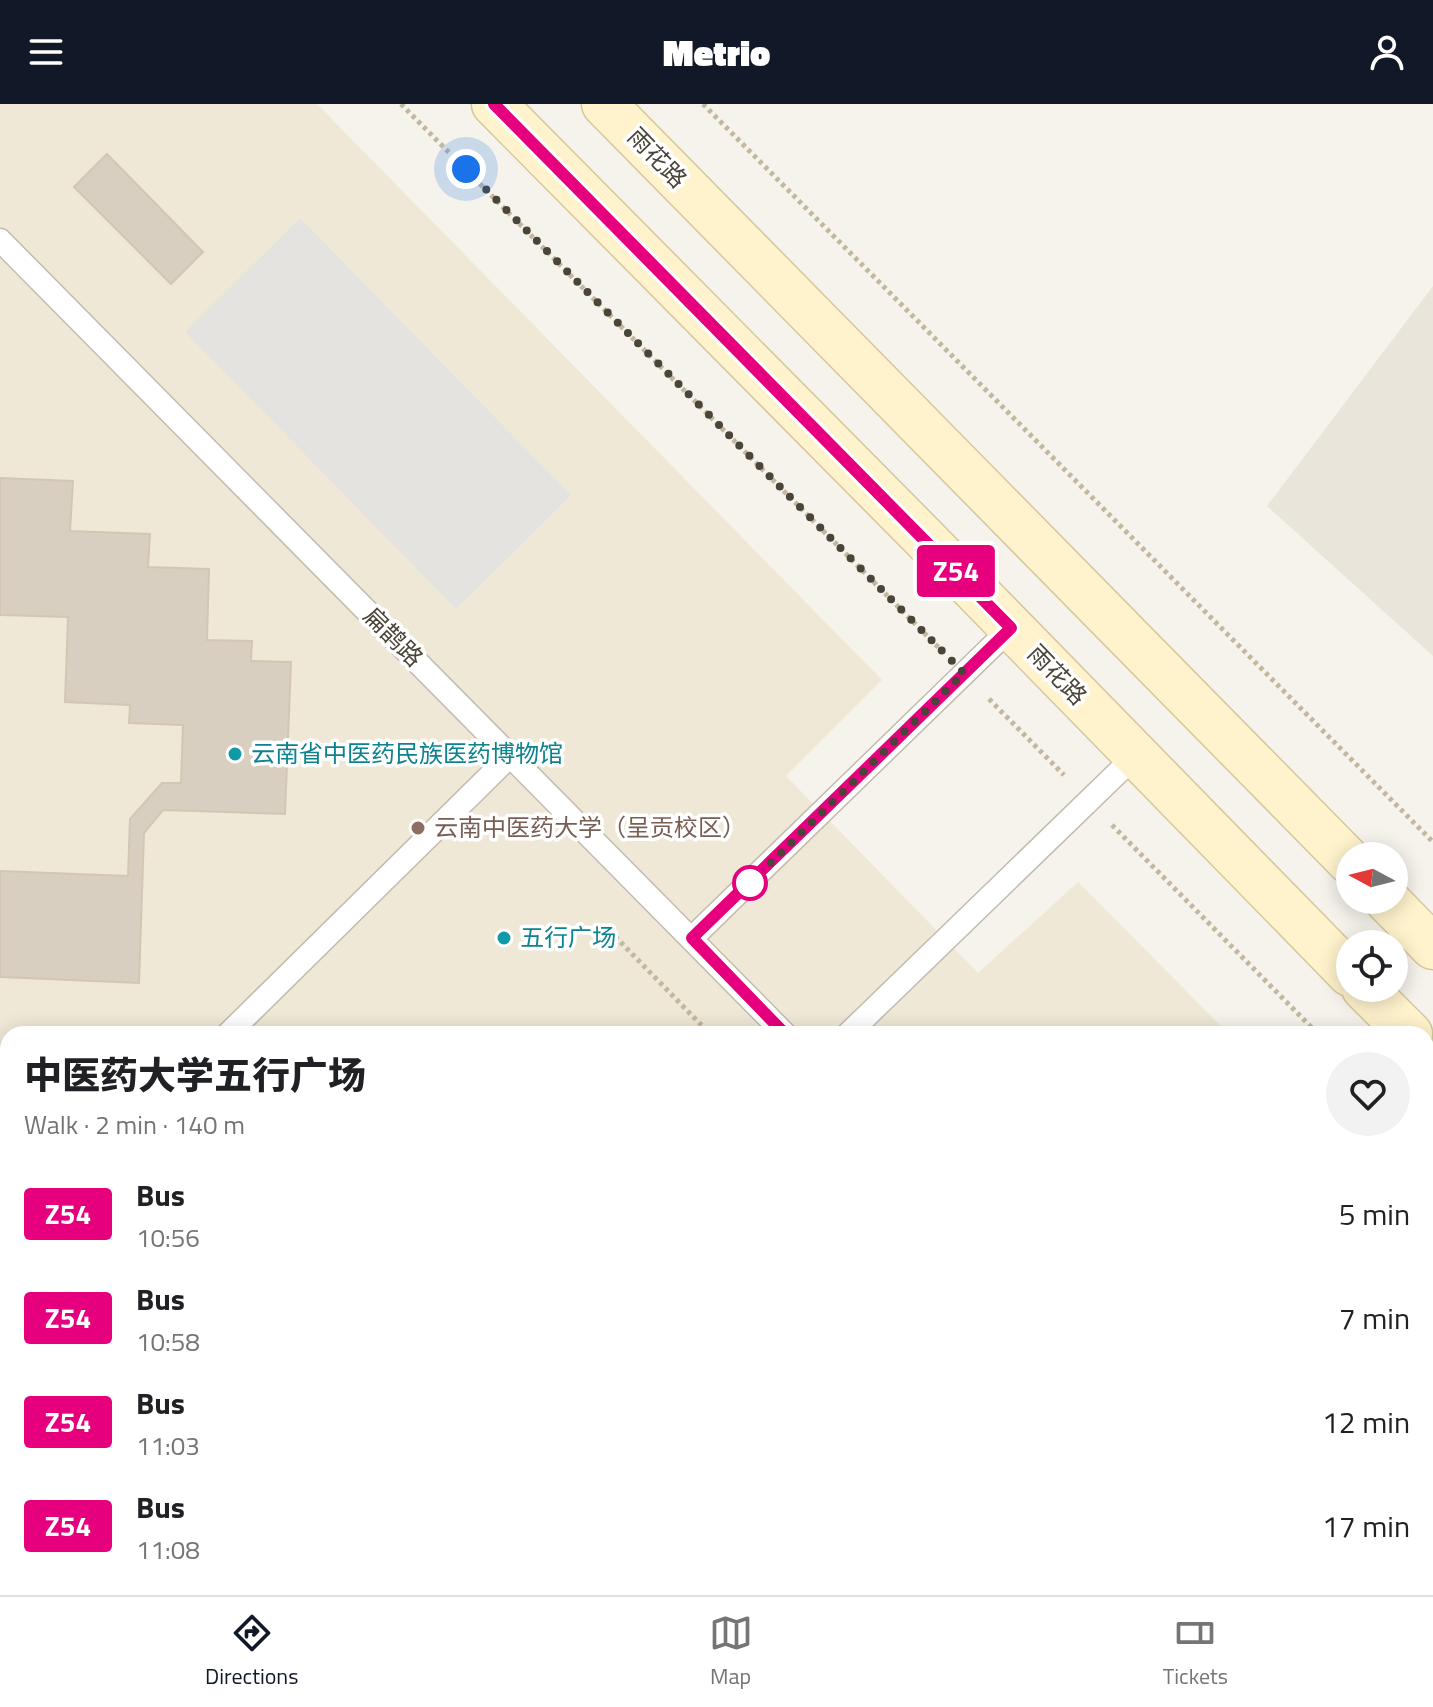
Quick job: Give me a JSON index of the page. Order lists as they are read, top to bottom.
{
  "streets": {
    "street": ["雨花路"],
    "lane": ["扁鹊路"]
  },
  "places": ["云南省中医药民族医药博物馆", "云南中医药大学（呈贡校区）", "五行广场"],
  "lines": ["bus line Z54"],
  "north": "left",
  "page": {
    "header": "Metrio",
    "on_map": "Z54",
    "heading": ["中医药大学五行广场", "Walk · 2 min · 140 m"],
    "list": [
      {
        "mark": "Z54",
        "name": "Bus",
        "note": "10:56",
        "value": "5 min"
      },
      {
        "mark": "Z54",
        "name": "Bus",
        "note": "10:58",
        "value": "7 min"
      },
      {
        "mark": "Z54",
        "name": "Bus",
        "note": "11:03",
        "value": "12 min"
      },
      {
        "mark": "Z54",
        "name": "Bus",
        "note": "11:08",
        "value": "17 min"
      }
    ],
    "tabs": ["Directions", "Map", "Tickets"]
  }
}
